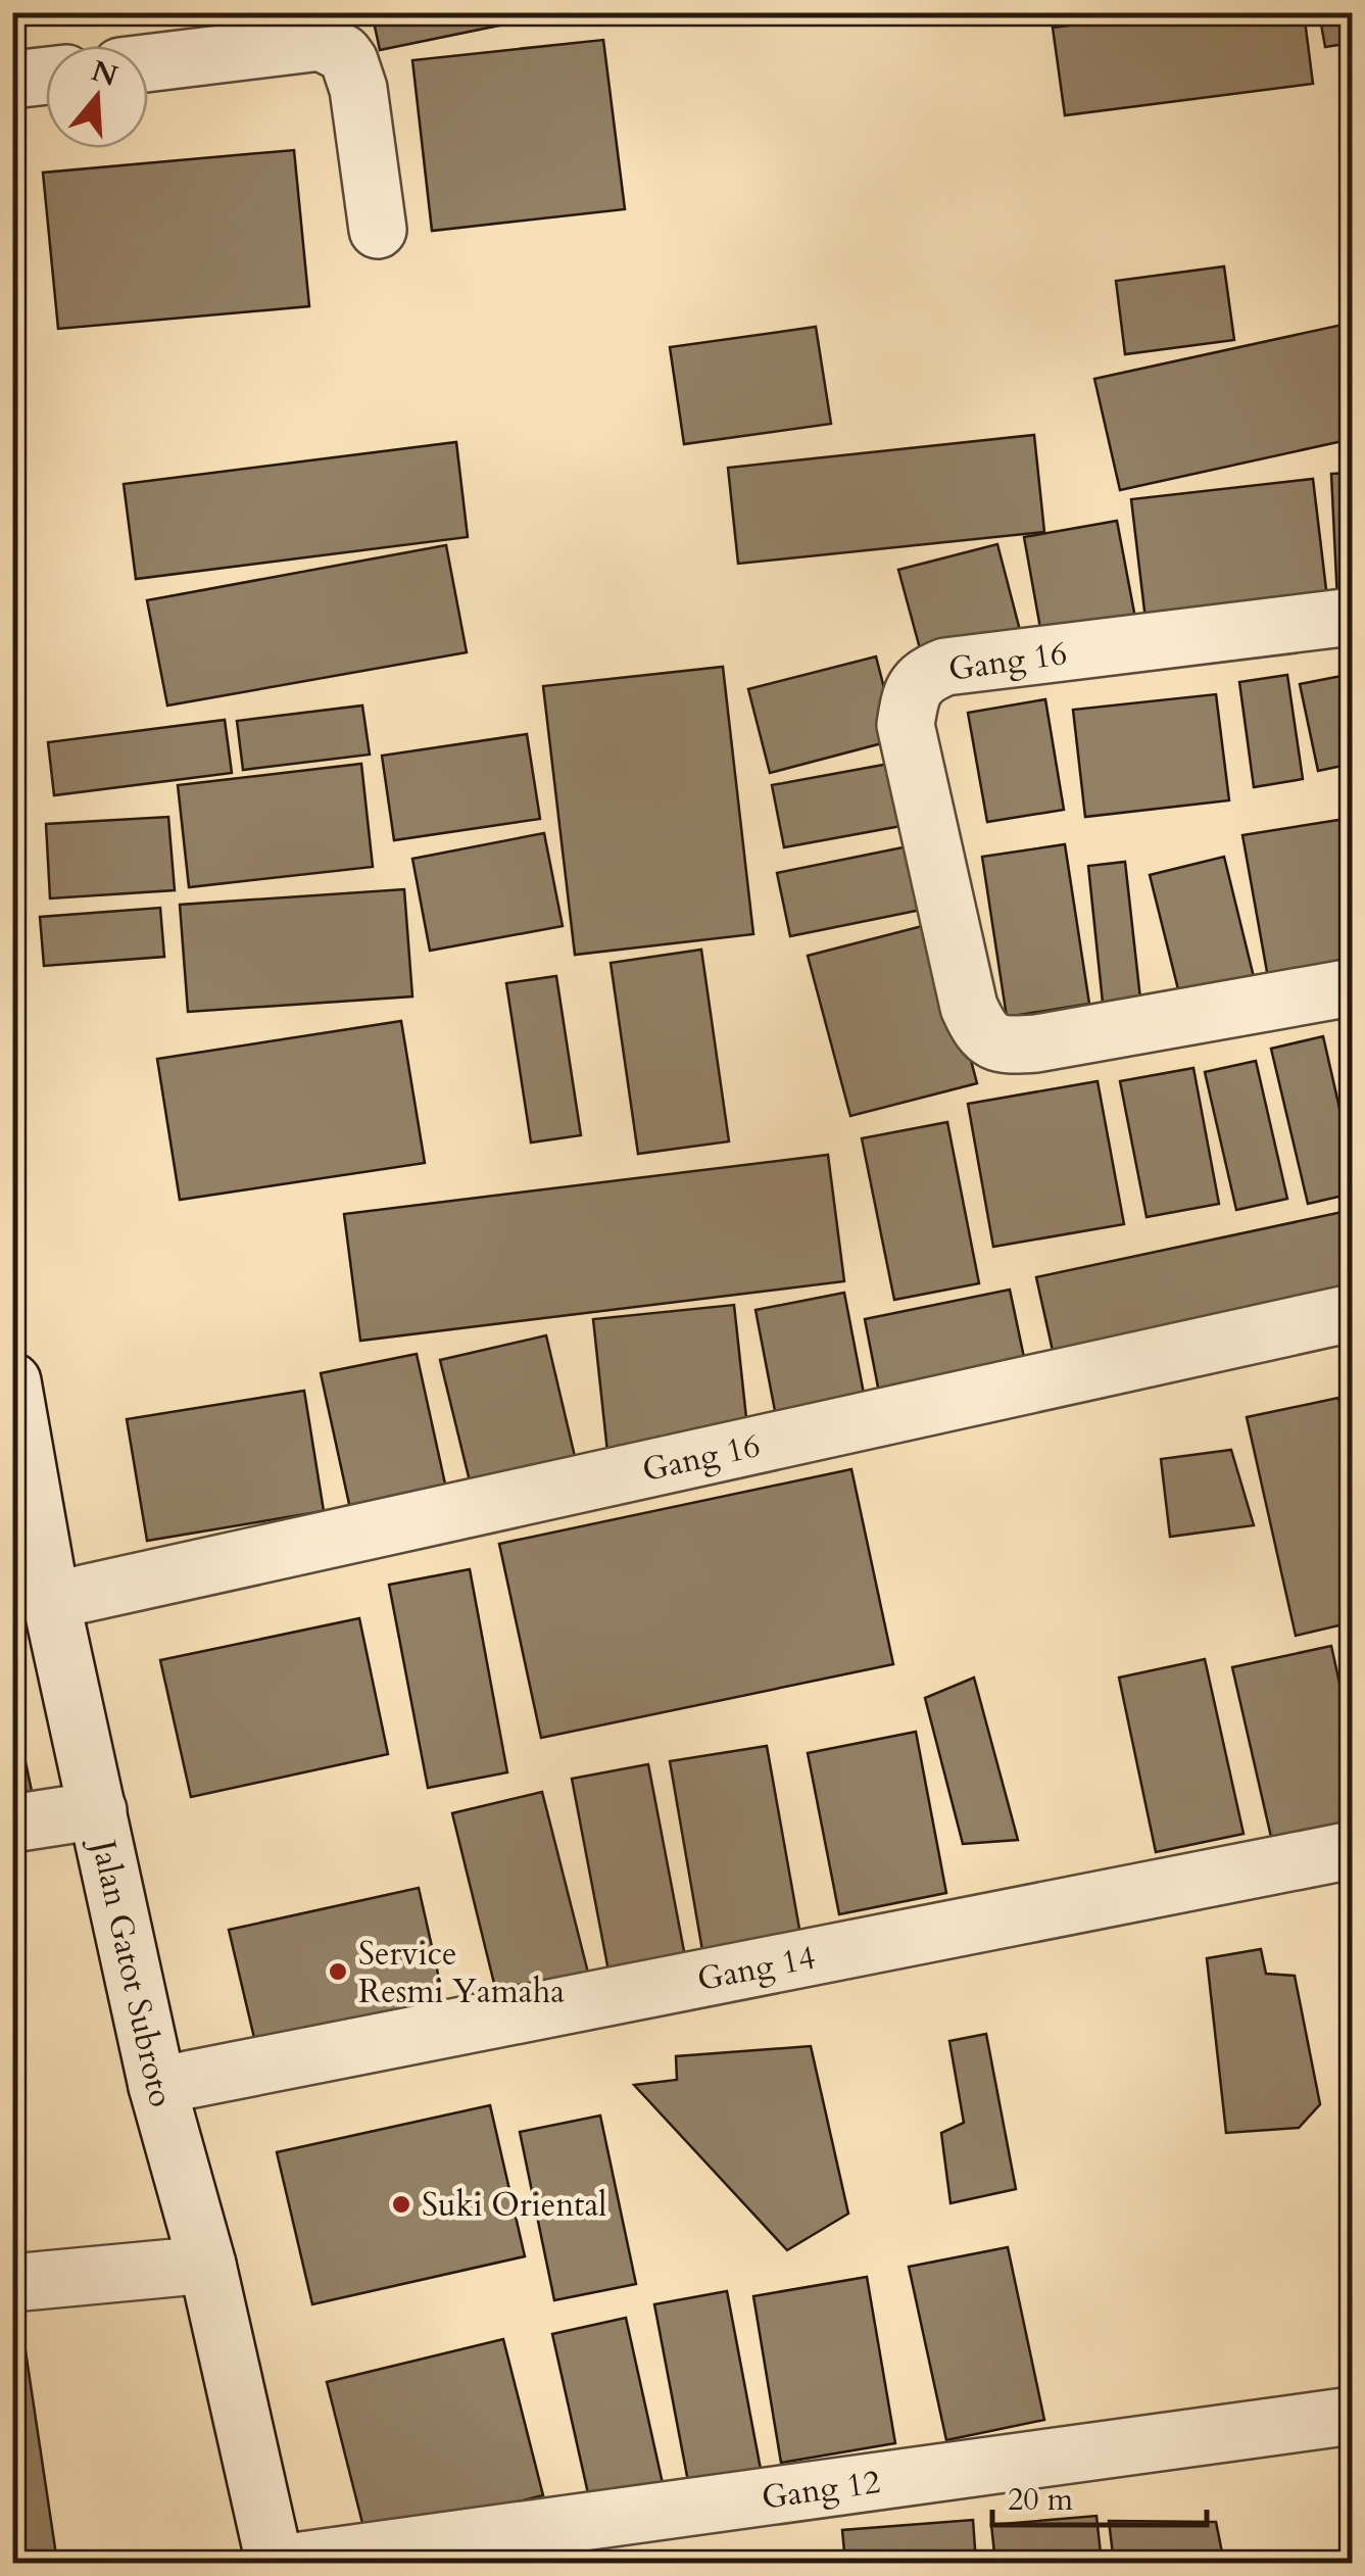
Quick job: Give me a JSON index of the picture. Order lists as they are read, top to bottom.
{
  "streets": {
    "street": [
      "Gang 16",
      "Gang 14",
      "Jalan Gatot Subroto",
      "Gang 12"
    ]
  },
  "crossings": [
    ["Gang 16", "Jalan Gatot Subroto"],
    ["Gang 14", "Jalan Gatot Subroto"]
  ],
  "places": ["Service Resmi Yamaha", "Suki Oriental"],
  "scale_bar": "20 m",
  "north": "top"
}
